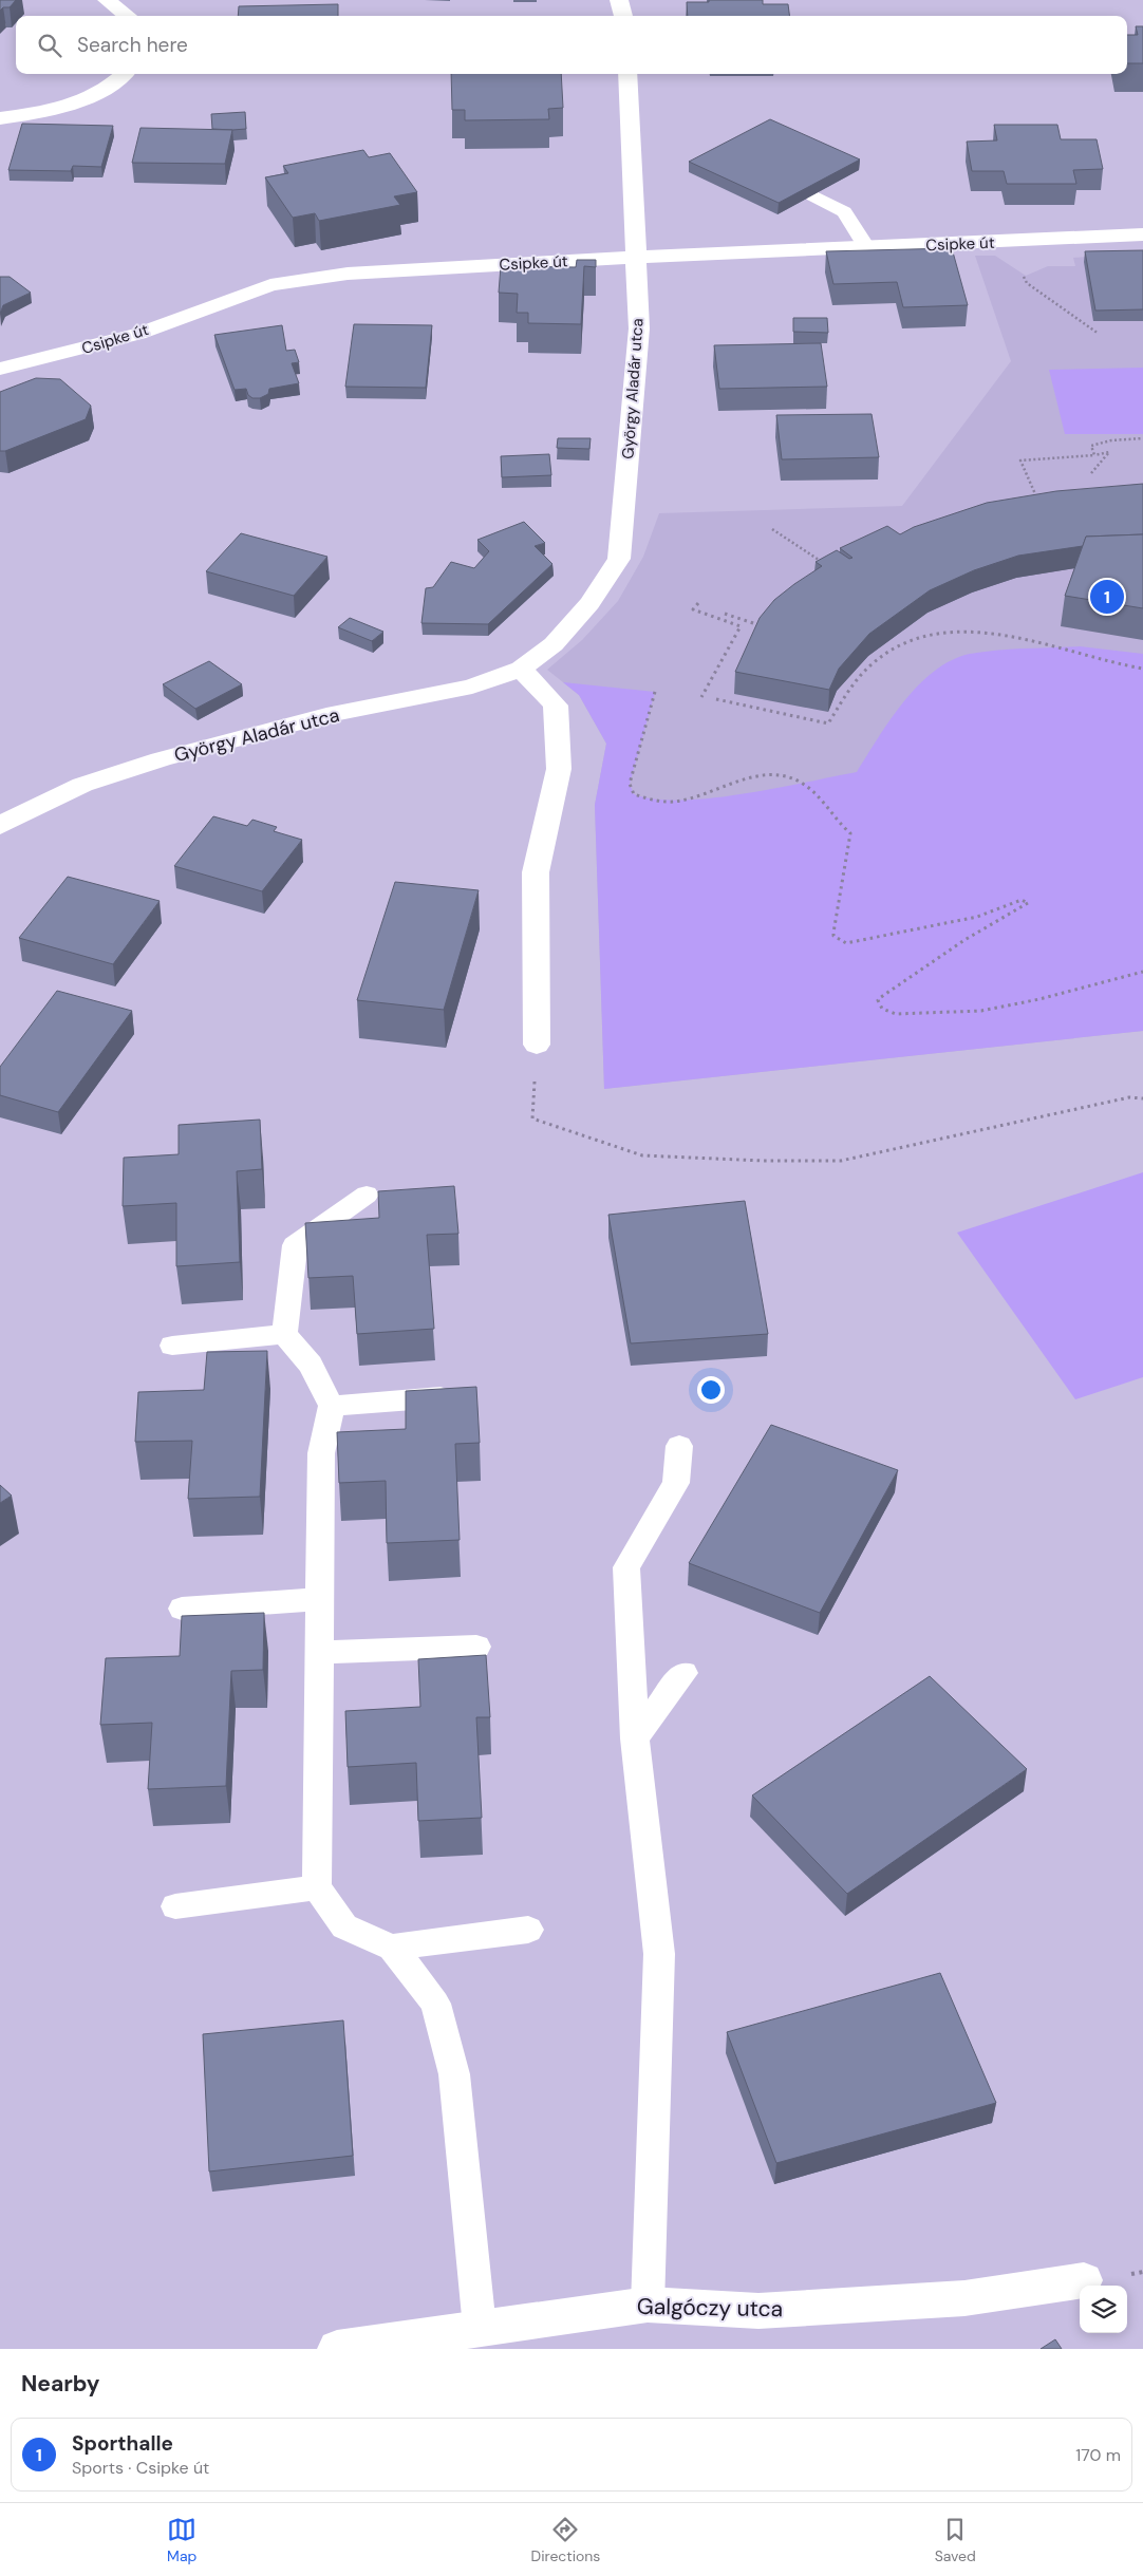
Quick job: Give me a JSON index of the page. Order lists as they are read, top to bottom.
{
  "streets": {
    "street": ["Csipke út", "György Aladár utca", "Galgóczy utca"]
  },
  "crossings": [
    ["Csipke út", "György Aladár utca"]
  ],
  "page": {
    "search": "Search here",
    "pins": "1",
    "heading": "Nearby",
    "list": [
      {
        "mark": "1",
        "name": "Sporthalle",
        "note": "Sports · Csipke út",
        "value": "170 m"
      }
    ],
    "nav": ["Map", "Directions", "Saved"]
  }
}
